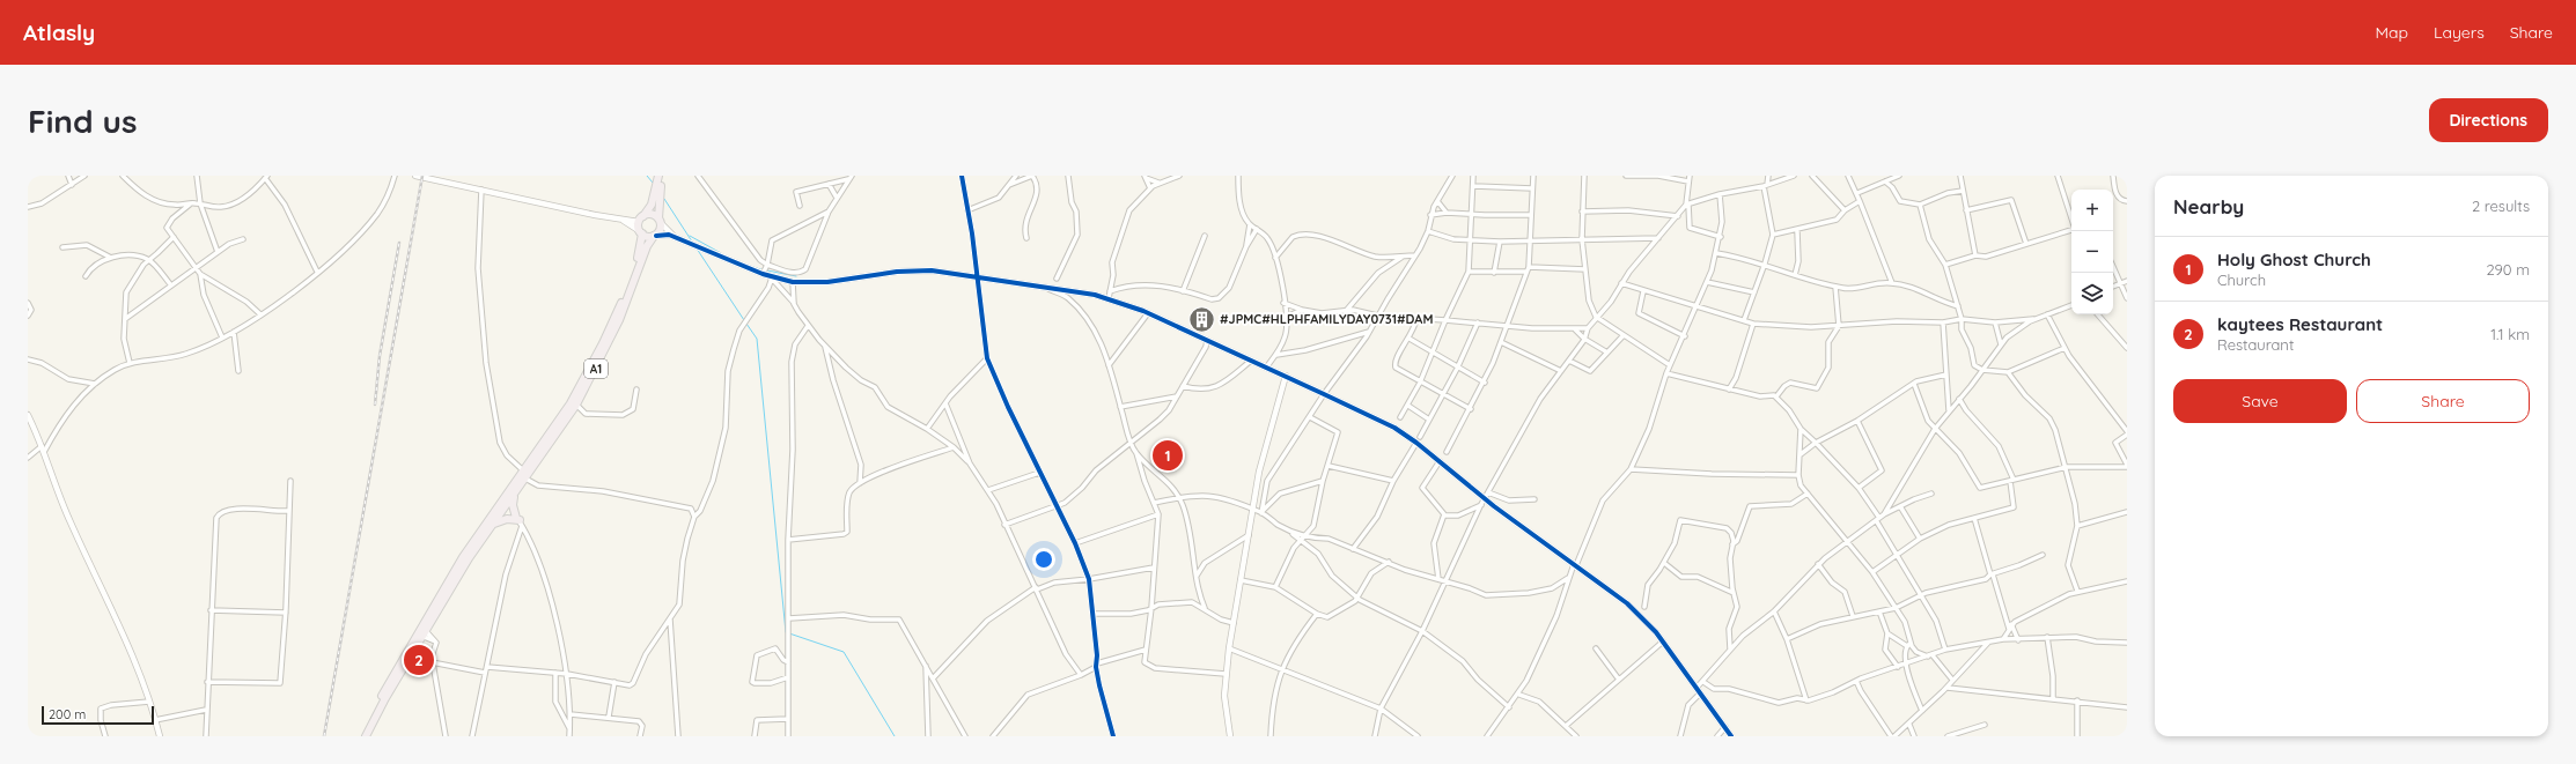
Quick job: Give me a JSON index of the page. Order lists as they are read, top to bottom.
{
  "streets": {
    "highway": ["A1"]
  },
  "places": {
    "building": ["#JPMC#HLPHFAMILYDAY0731#DAM"]
  },
  "scale_bar": "200 m",
  "page": {
    "header": "Atlasly",
    "nav": ["Map", "Layers", "Share"],
    "buttons": [
      "Directions",
      ["Save", "Share"]
    ],
    "title": "Find us",
    "heading": ["Nearby", "2 results"],
    "map_buttons": ["+", "−"],
    "list": [
      {
        "mark": "1",
        "name": "Holy Ghost Church",
        "note": "Church",
        "value": "290 m"
      },
      {
        "mark": "2",
        "name": "kaytees Restaurant",
        "note": "Restaurant",
        "value": "1.1 km"
      }
    ],
    "pins": ["1", "2"],
    "scale": "200 m"
  }
}
